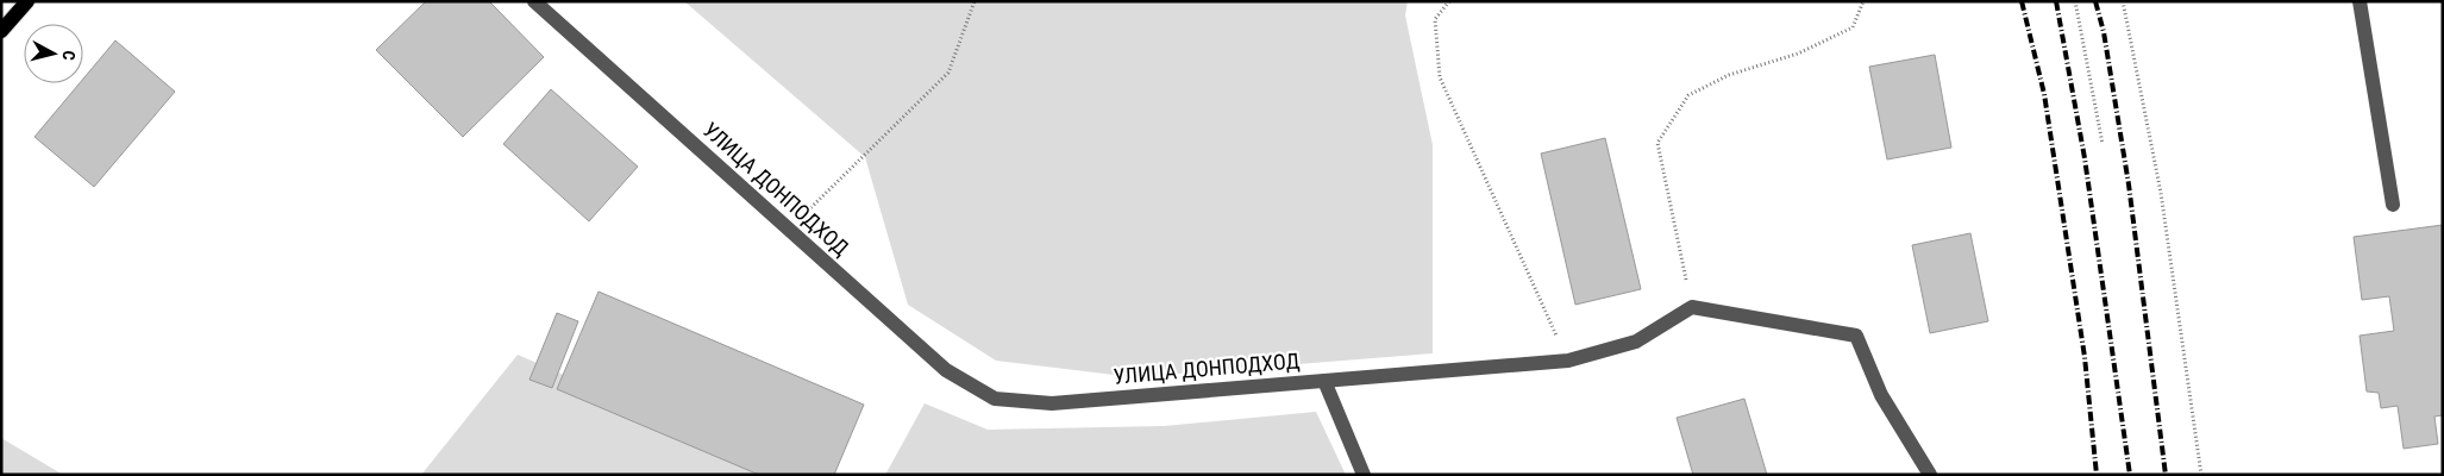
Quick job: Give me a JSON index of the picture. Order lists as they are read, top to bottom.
{
  "streets": {
    "street": ["УЛИЦА ДОНПОДХОД"]
  },
  "north": "right"
}
